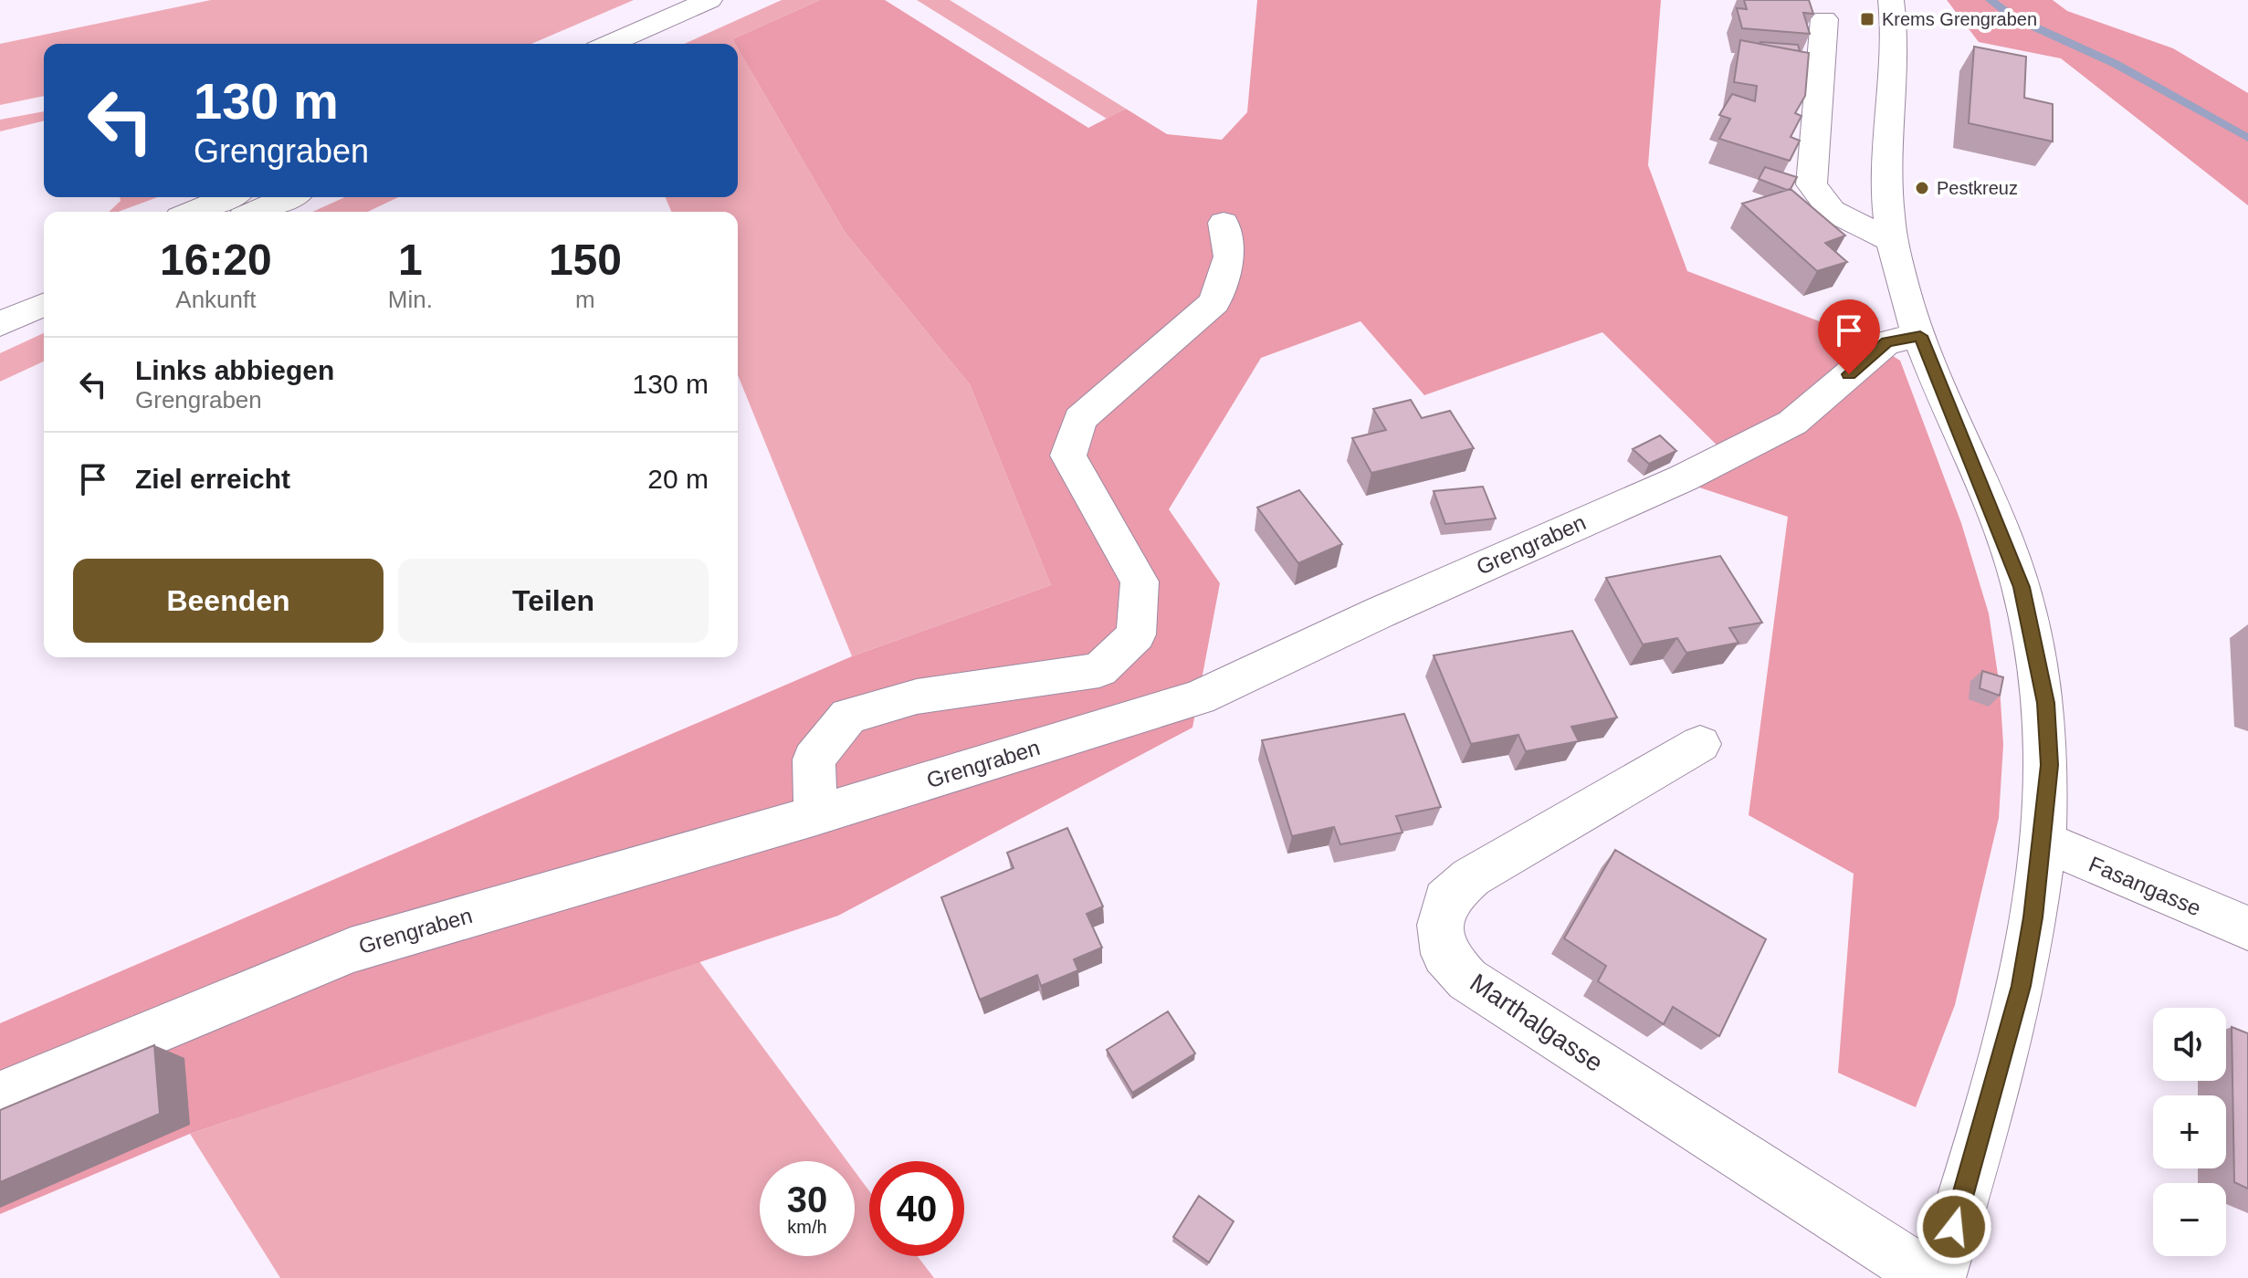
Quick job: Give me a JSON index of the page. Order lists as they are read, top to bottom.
{
  "streets": {
    "street": ["Grengraben", "Fasangasse", "Marthalgasse"]
  },
  "places": {
    "transit": ["Krems Grengraben"],
    "other": ["Pestkreuz"]
  },
  "page": {
    "turn": ["130 m", "Grengraben"],
    "eta": [
      "16:20",
      "Ankunft",
      "1",
      "Min.",
      "150",
      "m"
    ],
    "list": [
      {
        "name": "Links abbiegen",
        "note": "Grengraben",
        "value": "130 m"
      },
      {
        "name": "Ziel erreicht",
        "value": "20 m"
      }
    ],
    "buttons": ["Beenden", "Teilen"],
    "map_buttons": ["+", "−"],
    "speed": "30 km/h",
    "limit": "40"
  }
}
